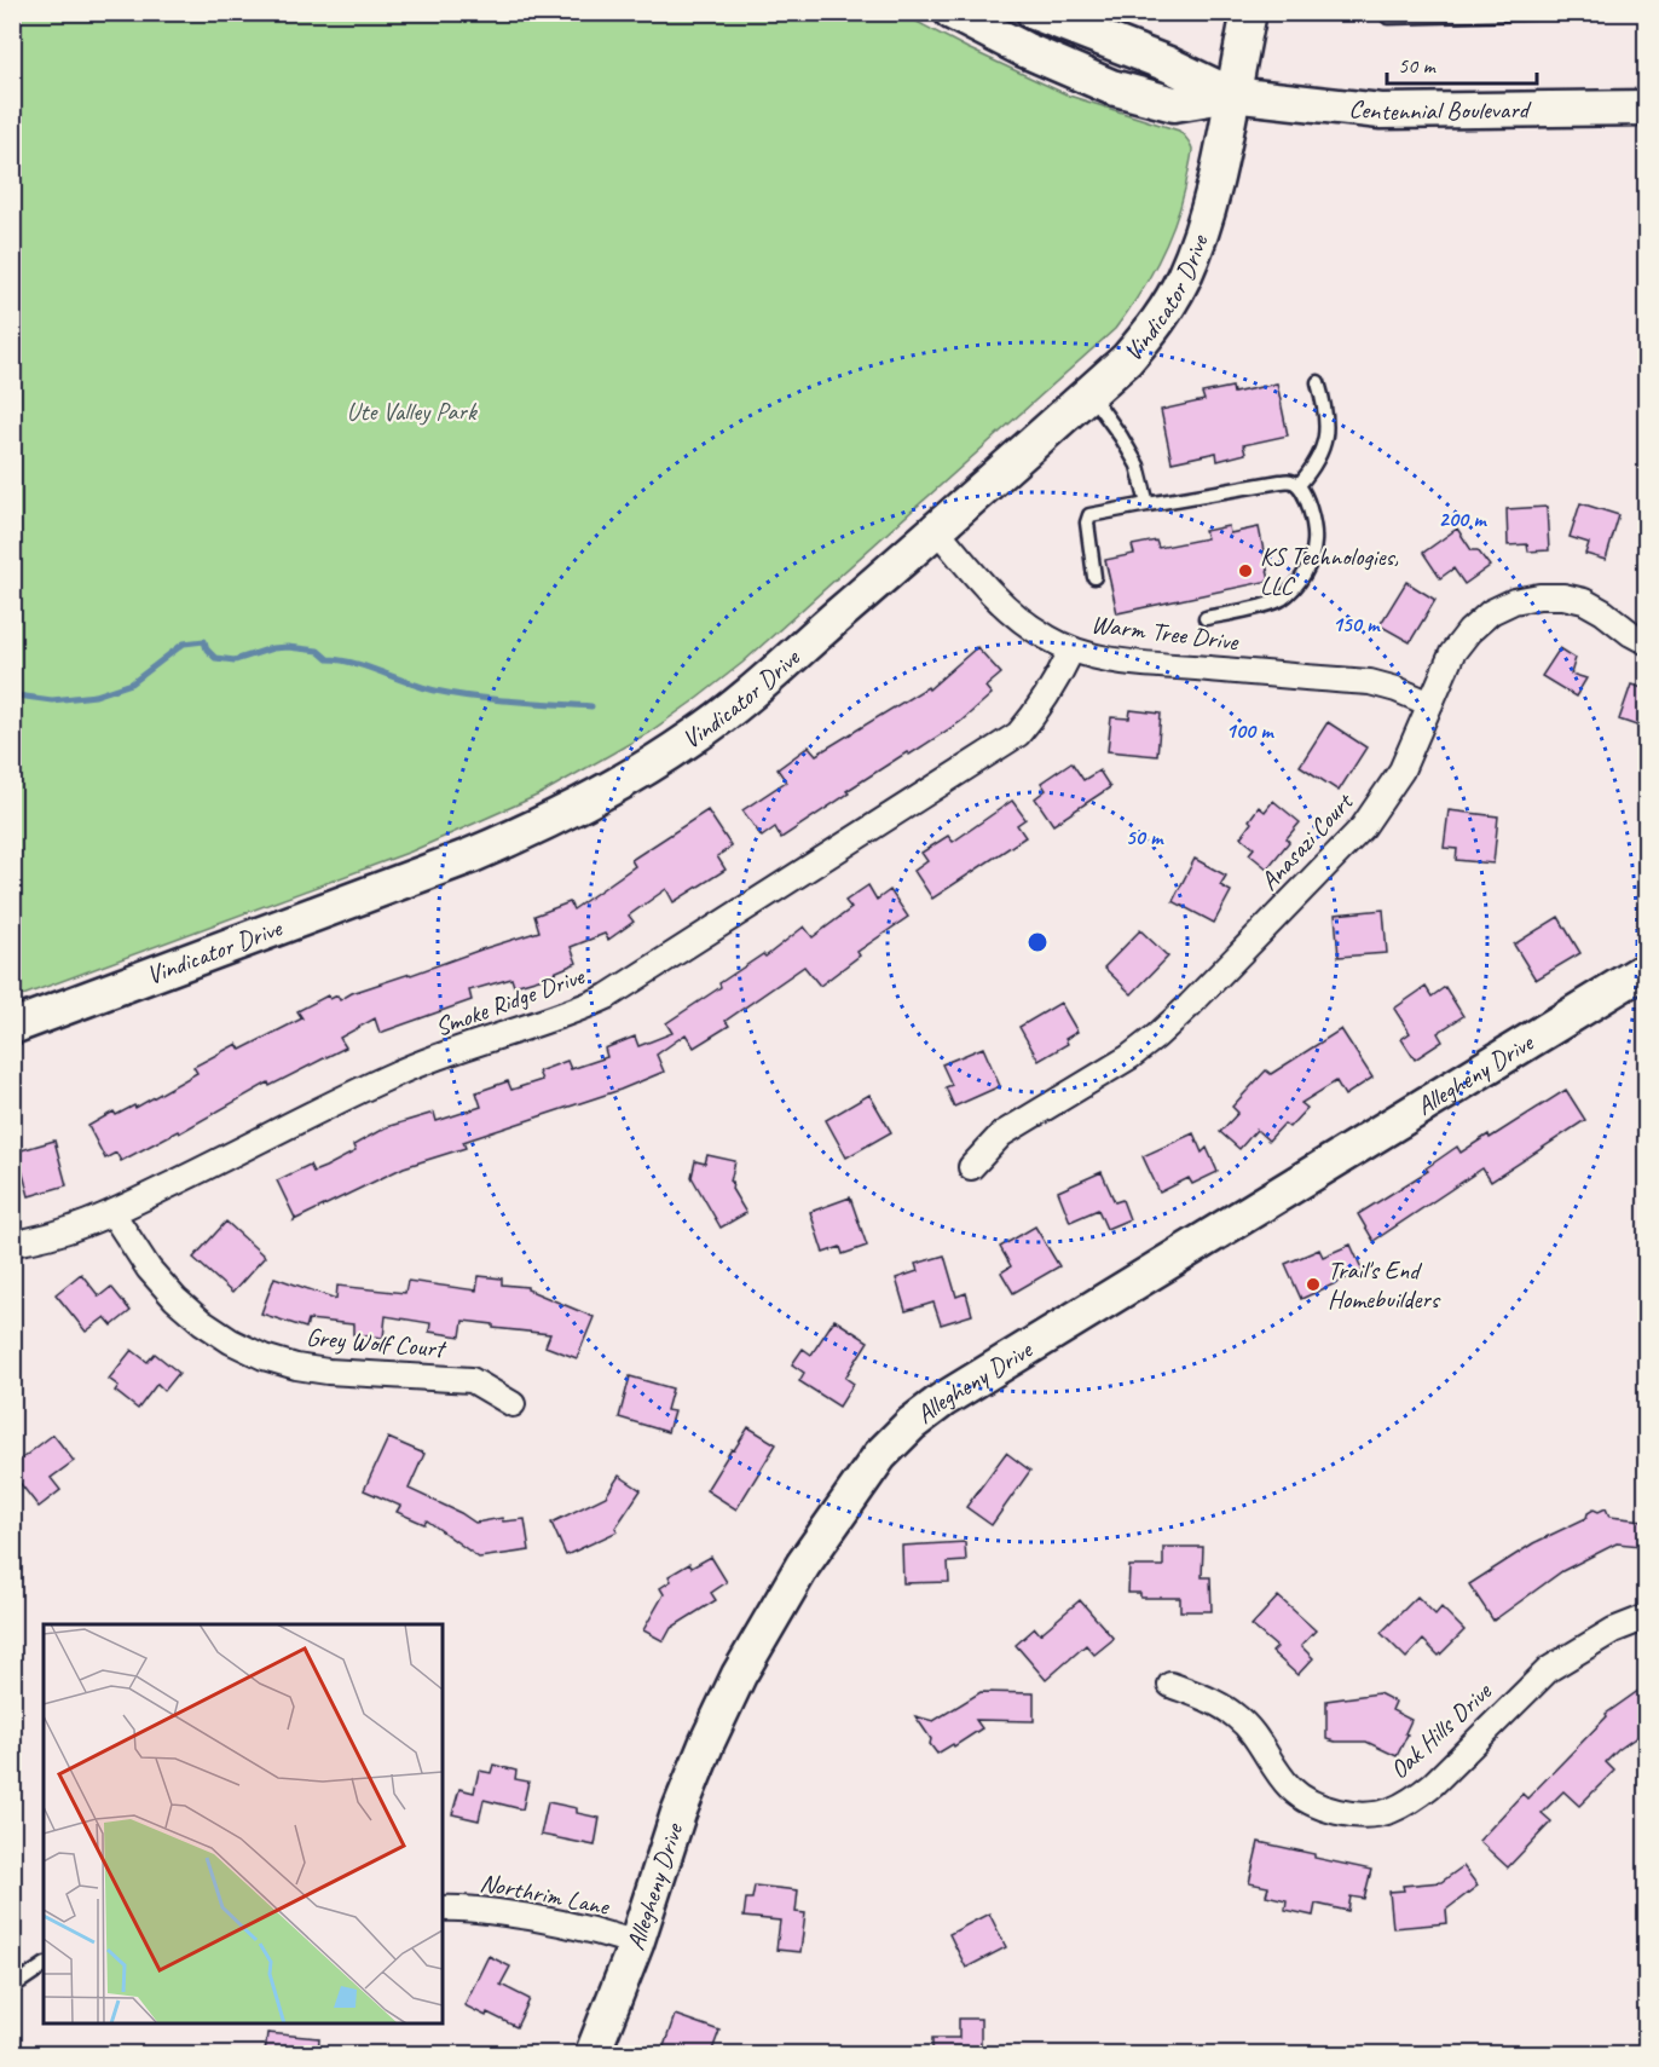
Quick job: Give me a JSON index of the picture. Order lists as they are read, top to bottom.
{
  "streets": {
    "main road": ["Centennial Boulevard", "Vindicator Drive", "Allegheny Drive"],
    "street": [
      "Warm Tree Drive",
      "Anasazi Court",
      "Smoke Ridge Drive",
      "Grey Wolf Court",
      "Oak Hills Drive",
      "Northrim Lane"
    ]
  },
  "crossings": [
    ["Centennial Boulevard", "Vindicator Drive"],
    ["Vindicator Drive", "Warm Tree Drive"],
    ["Warm Tree Drive", "Anasazi Court"],
    ["Warm Tree Drive", "Smoke Ridge Drive"],
    ["Smoke Ridge Drive", "Grey Wolf Court"],
    ["Allegheny Drive", "Northrim Lane"]
  ],
  "parks": ["Ute Valley Park"],
  "places": ["KS Technologies, LLC", "Trail's End Homebuilders"],
  "scale_bar": "50 m",
  "rings": [
    "200 m",
    "150 m",
    "100 m",
    "50 m"
  ]
}
